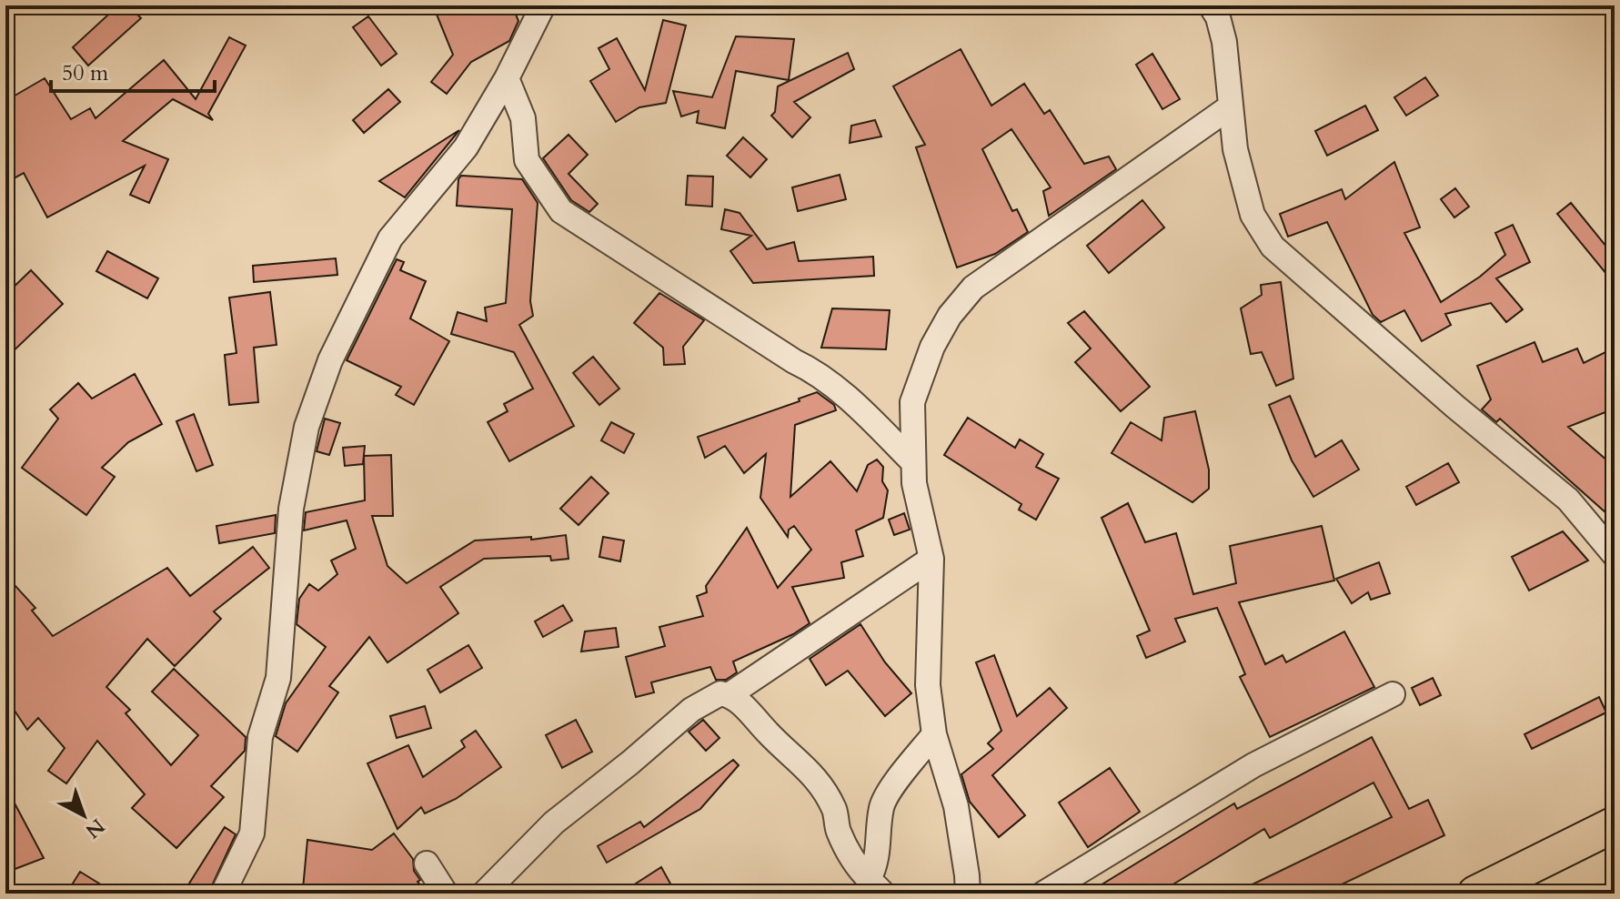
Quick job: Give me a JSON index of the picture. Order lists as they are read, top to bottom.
{
  "scale_bar": "50 m",
  "north": "bottom right"
}
